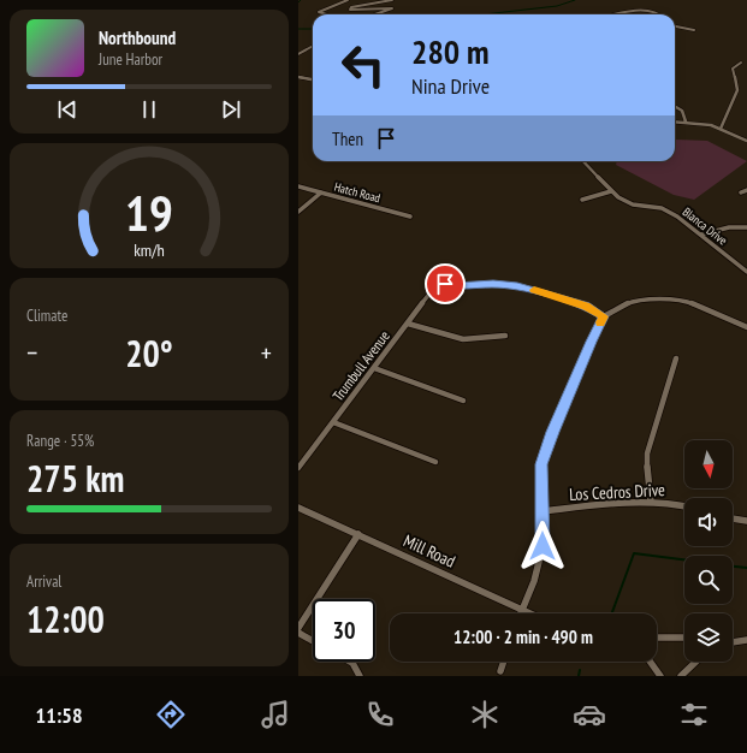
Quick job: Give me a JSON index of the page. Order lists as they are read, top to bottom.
{
  "streets": {
    "street": [
      "Hatch Road",
      "Blanca Drive",
      "Trumbull Avenue",
      "Los Cedros Drive",
      "Mill Road"
    ]
  },
  "north": "bottom",
  "page": {
    "turn": ["280 m", "Nina Drive"],
    "song": ["Northbound", "June Harbor"],
    "then": "Then",
    "tile": [
      "Climate",
      ["Range · 55%", "275 km"],
      ["Arrival", "12:00"]
    ],
    "heat": ["−", "20°", "+"],
    "limit": "30",
    "trip": "12:00 · 2 min · 490 m",
    "tabs": "11:58",
    "gauge": ["19", "km/h"]
  }
}
